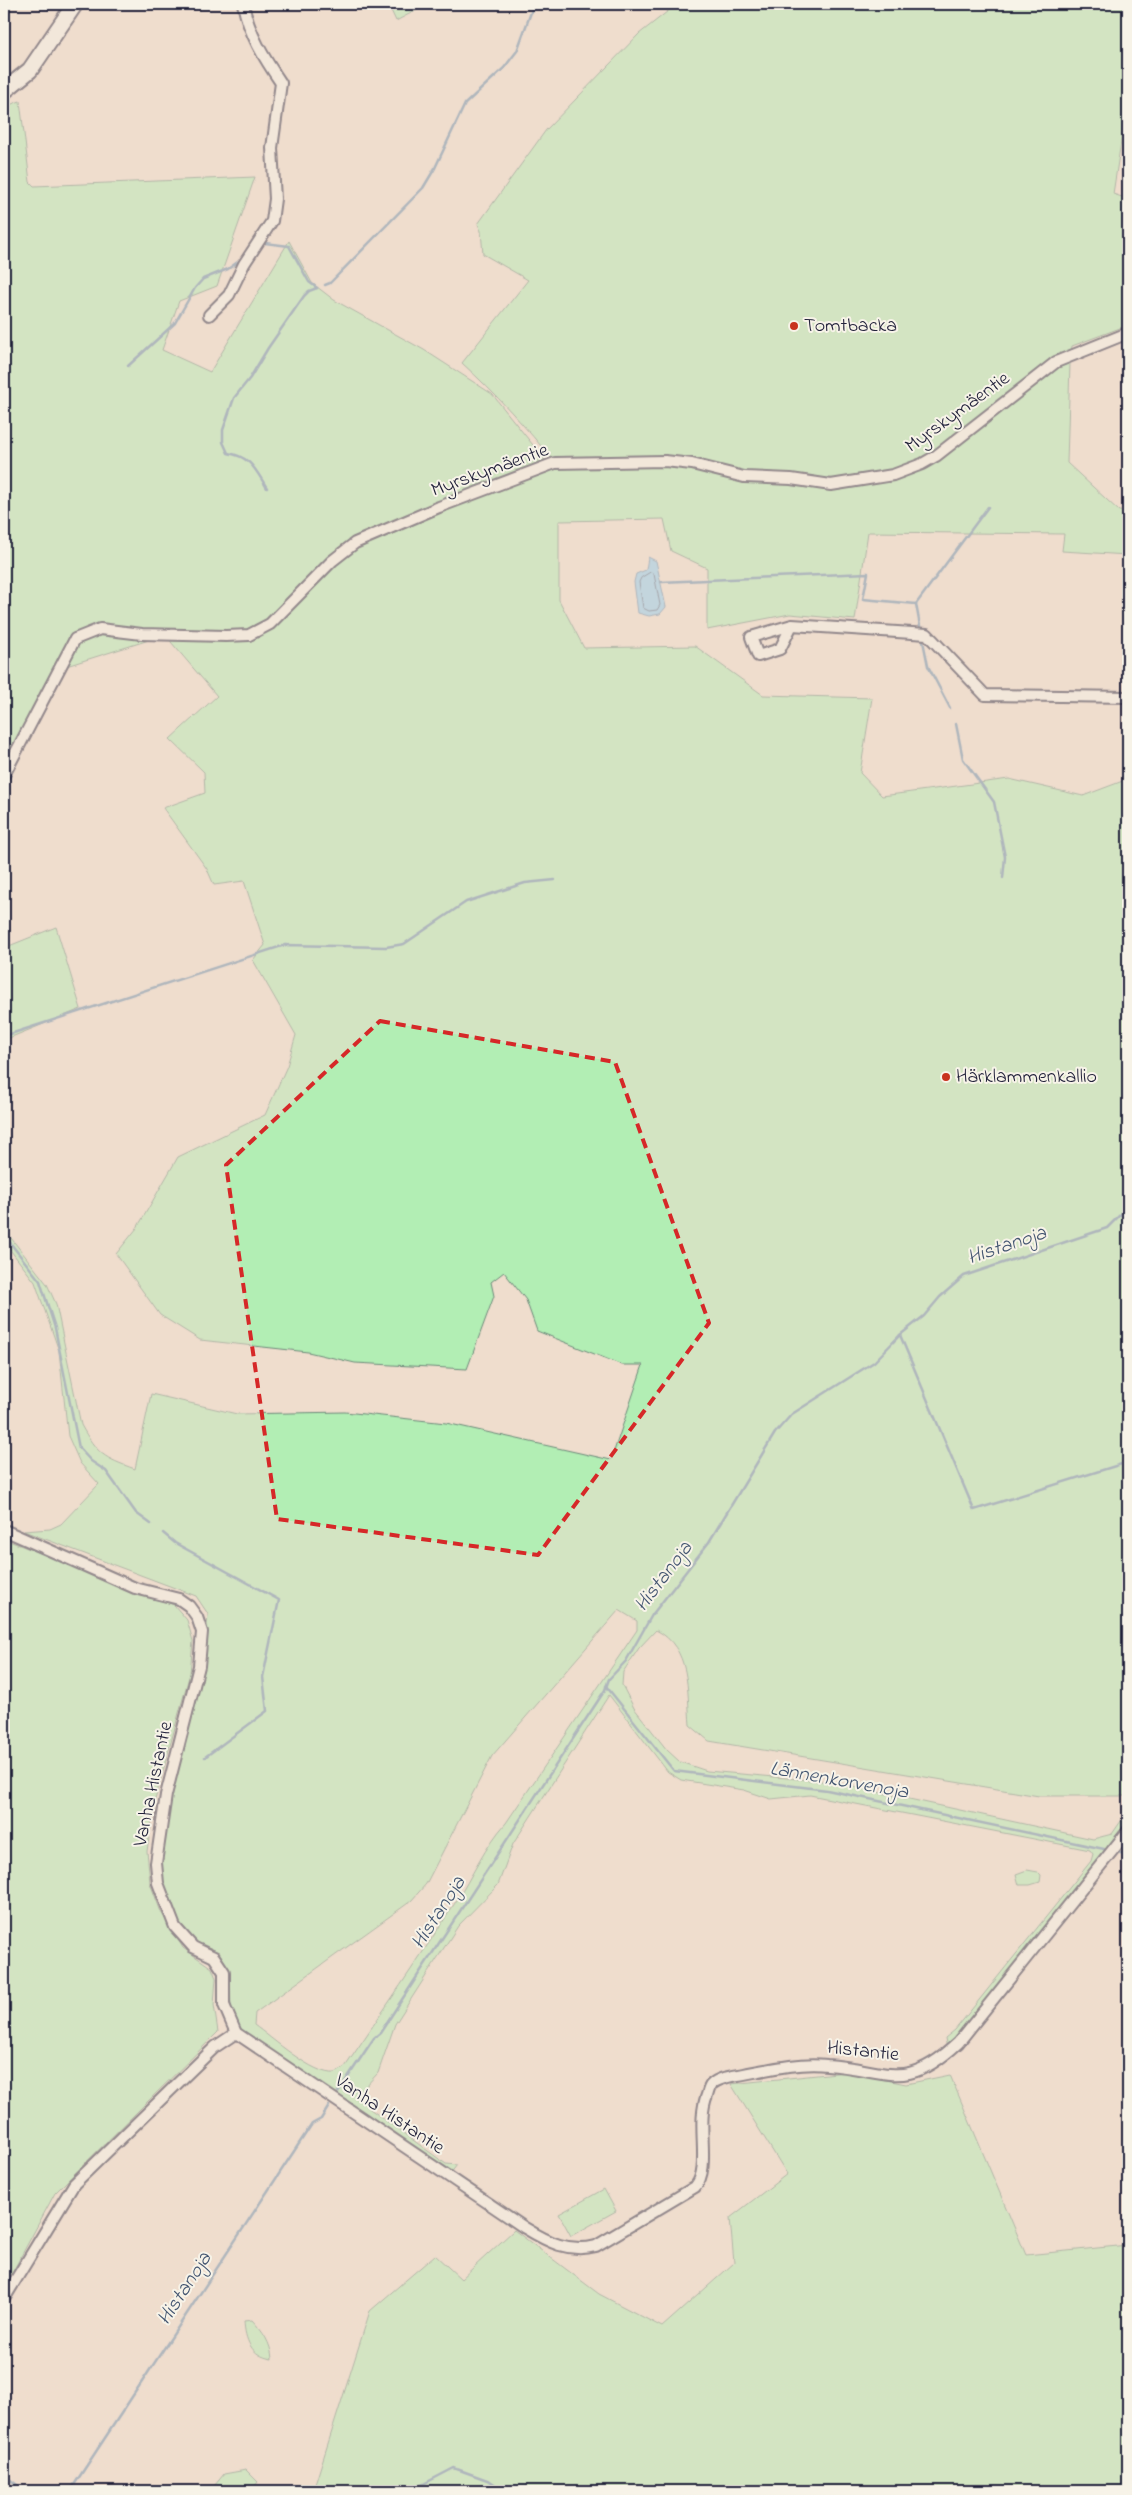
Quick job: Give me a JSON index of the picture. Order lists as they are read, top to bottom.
{
  "streets": {
    "street": ["Myrskymäentie", "Vanha Histantie", "Histantie"]
  },
  "crossings": [
    ["Vanha Histantie", "Histantie"]
  ],
  "water": ["Histanoja", "Lännenkorvenoja"],
  "places": ["Tomtbacka", "Härklammenkallio"]
}
